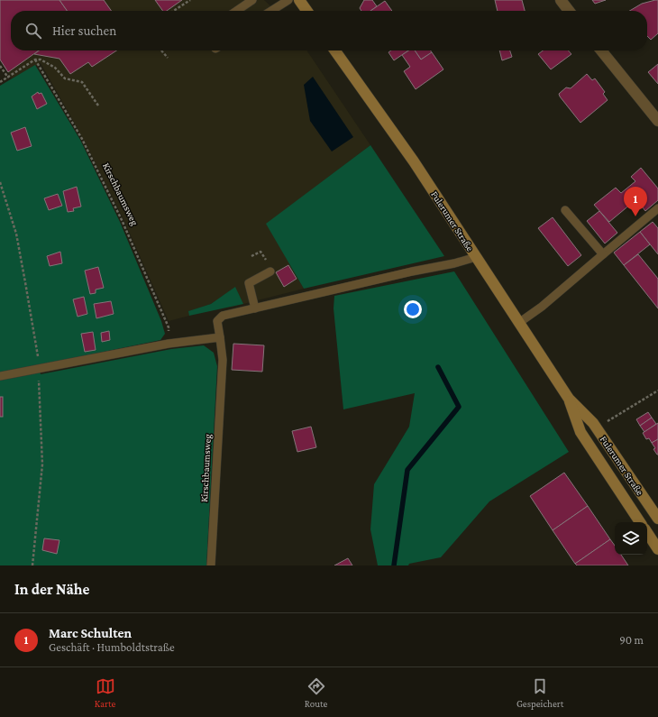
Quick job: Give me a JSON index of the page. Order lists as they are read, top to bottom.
{
  "streets": {
    "main road": ["Fulerumer Straße"],
    "lane": ["Kirschbaumsweg"]
  },
  "page": {
    "search": "Hier suchen",
    "pins": "1",
    "heading": "In der Nähe",
    "list": [
      {
        "mark": "1",
        "name": "Marc Schulten",
        "note": "Geschäft · Humboldtstraße",
        "value": "90 m"
      }
    ],
    "nav": ["Karte", "Route", "Gespeichert"]
  }
}
